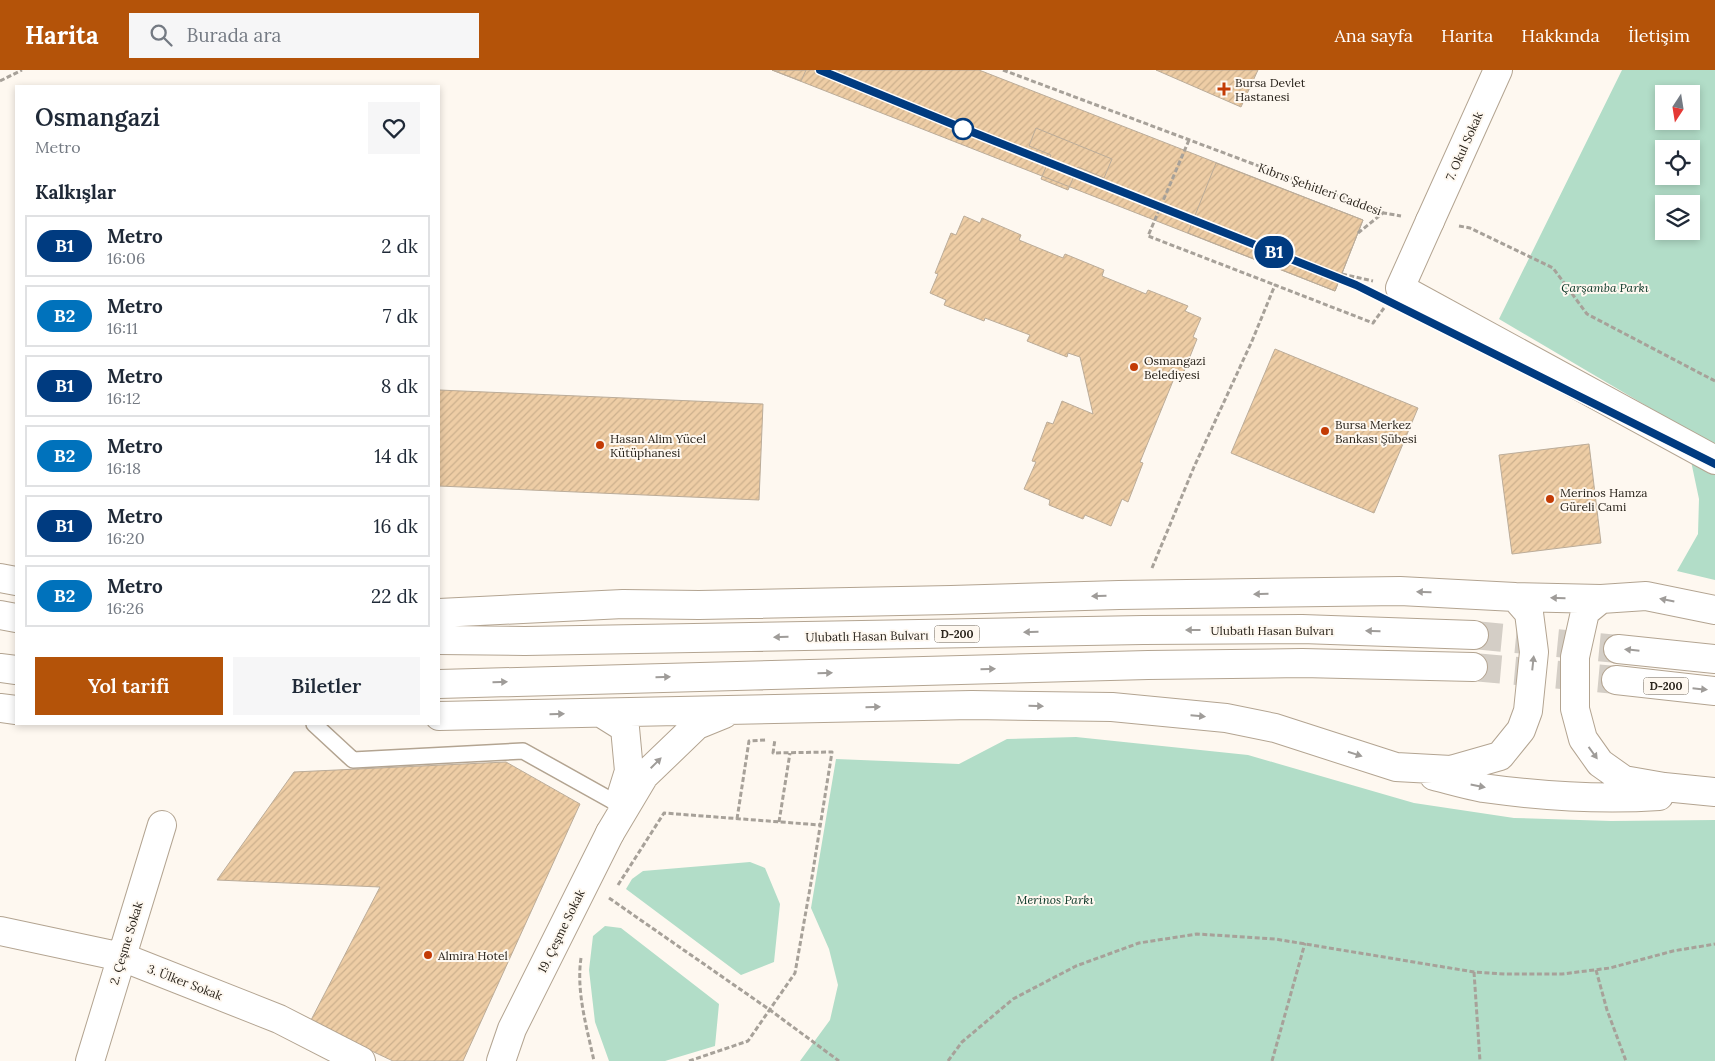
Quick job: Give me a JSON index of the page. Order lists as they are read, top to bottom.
{
  "streets": {
    "main road": [
      "7. Okul Sokak",
      "Ulubatlı Hasan Bulvarı",
      "D-200",
      "19. Çeşme Sokak",
      "2. Çeşme Sokak",
      "3. Ülker Sokak"
    ],
    "path": ["Kıbrıs Şehitleri Caddesi"]
  },
  "crossings": [
    ["7. Okul Sokak", "Kıbrıs Şehitleri Caddesi"],
    ["2. Çeşme Sokak", "3. Ülker Sokak"]
  ],
  "parks": ["Çarşamba Parkı", "Merinos Parkı"],
  "places": {
    "health": ["Bursa Devlet Hastanesi"],
    "other": [
      "Osmangazi Belediyesi",
      "Bursa Merkez Bankası Şübesi",
      "Hasan Alim Yücel Kütüphanesi",
      "Merinos Hamza Güreli Cami",
      "Almira Hotel"
    ]
  },
  "lines": ["metro line B1"],
  "north": "bottom",
  "page": {
    "header": "Harita",
    "search": "Burada ara",
    "nav": [
      "Ana sayfa",
      "Harita",
      "Hakkında",
      "İletişim"
    ],
    "on_map": "B1",
    "heading": [
      ["Osmangazi", "Metro"],
      "Kalkışlar"
    ],
    "list": [
      {
        "mark": "B1",
        "name": "Metro",
        "note": "16:06",
        "value": "2 dk"
      },
      {
        "mark": "B2",
        "name": "Metro",
        "note": "16:11",
        "value": "7 dk"
      },
      {
        "mark": "B1",
        "name": "Metro",
        "note": "16:12",
        "value": "8 dk"
      },
      {
        "mark": "B2",
        "name": "Metro",
        "note": "16:18",
        "value": "14 dk"
      },
      {
        "mark": "B1",
        "name": "Metro",
        "note": "16:20",
        "value": "16 dk"
      },
      {
        "mark": "B2",
        "name": "Metro",
        "note": "16:26",
        "value": "22 dk"
      }
    ],
    "buttons": ["Yol tarifi", "Biletler"]
  }
}
